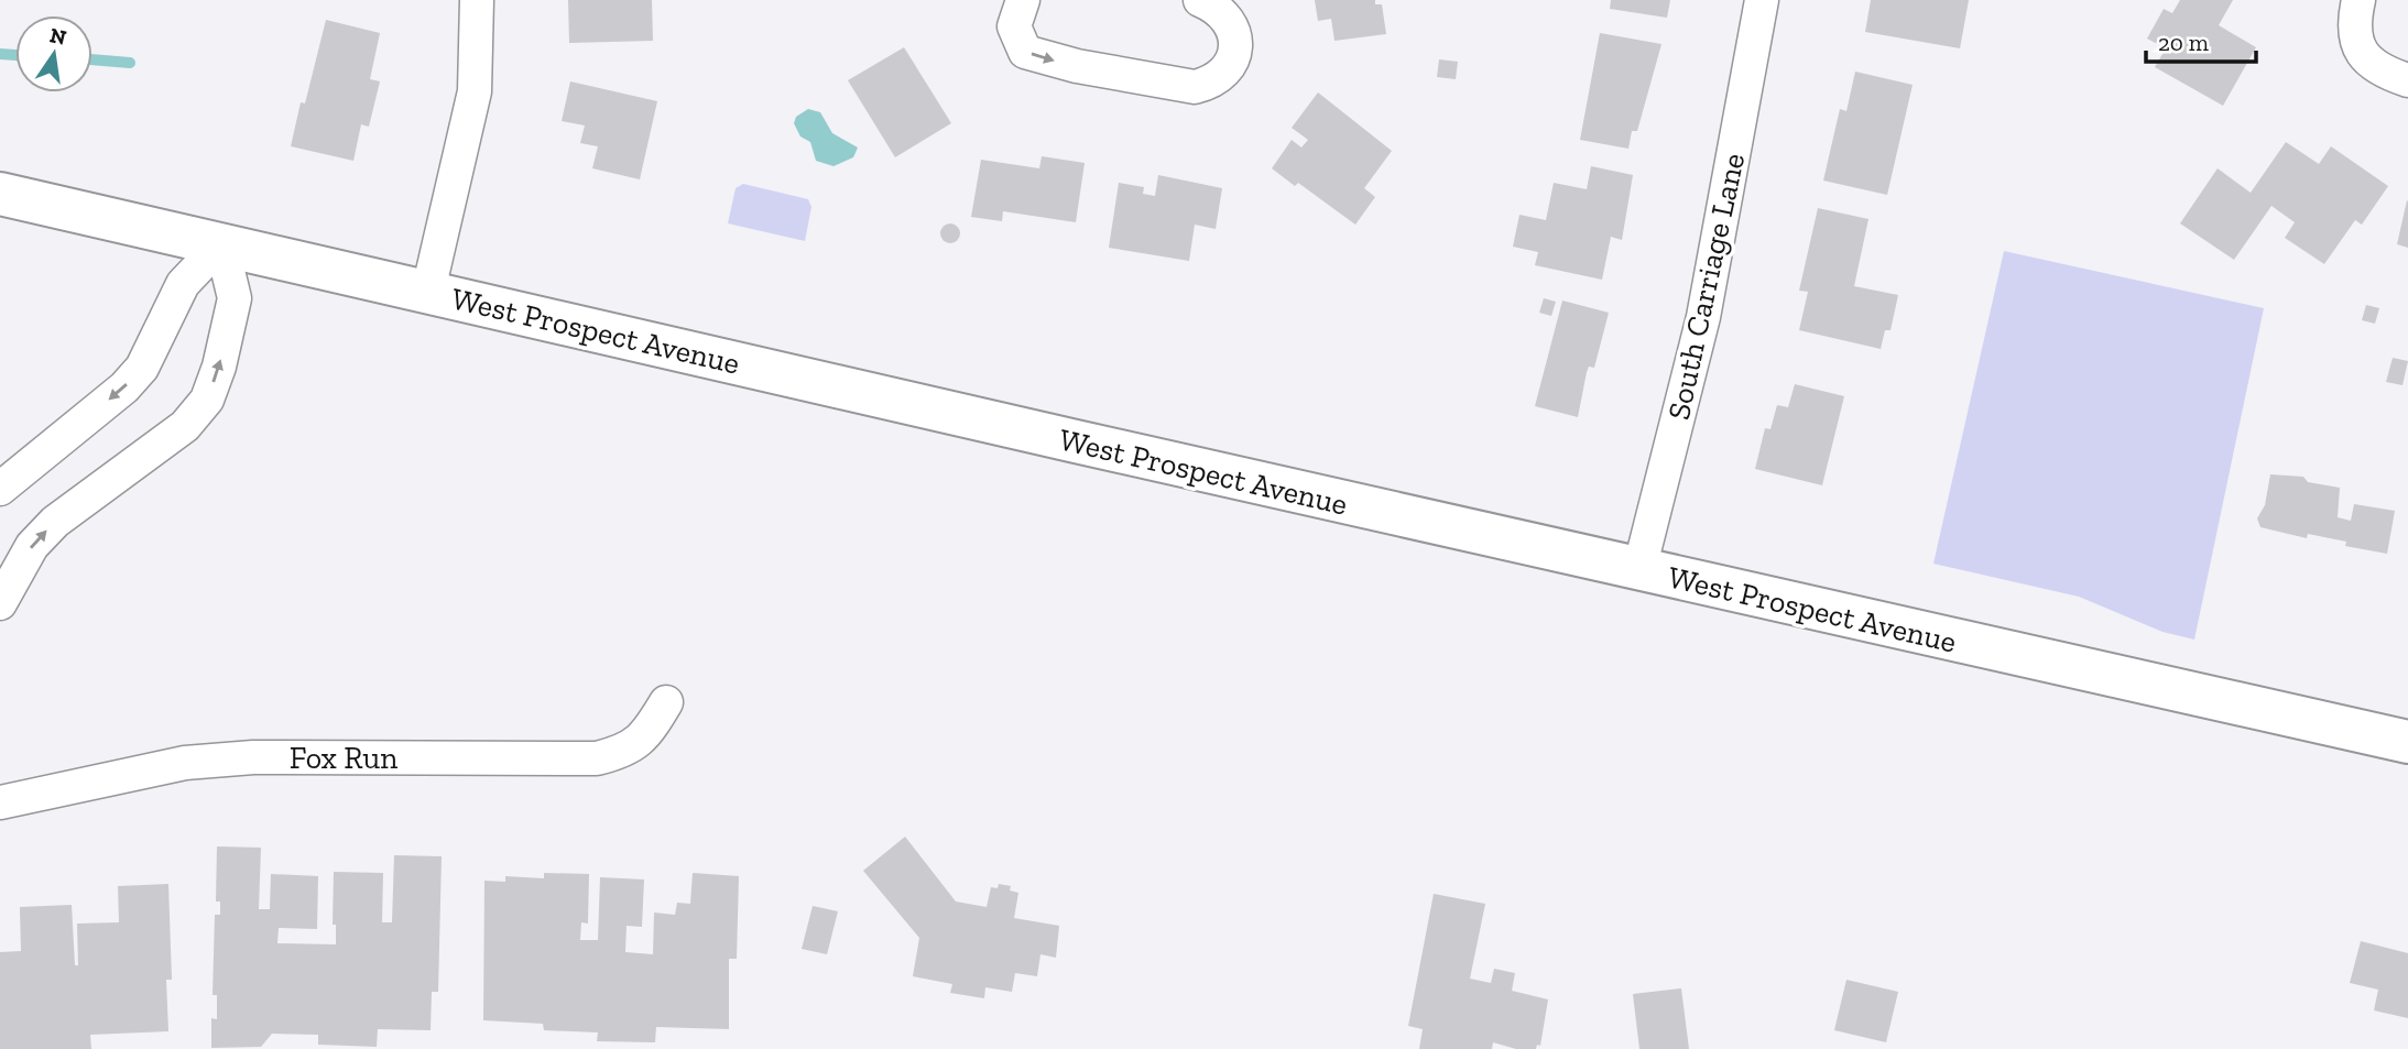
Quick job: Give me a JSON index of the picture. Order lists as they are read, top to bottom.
{
  "streets": {
    "main road": ["West Prospect Avenue"],
    "street": ["South Carriage Lane", "Fox Run"]
  },
  "crossings": [
    ["South Carriage Lane", "West Prospect Avenue"]
  ],
  "scale_bar": "20 m",
  "north": "top"
}
